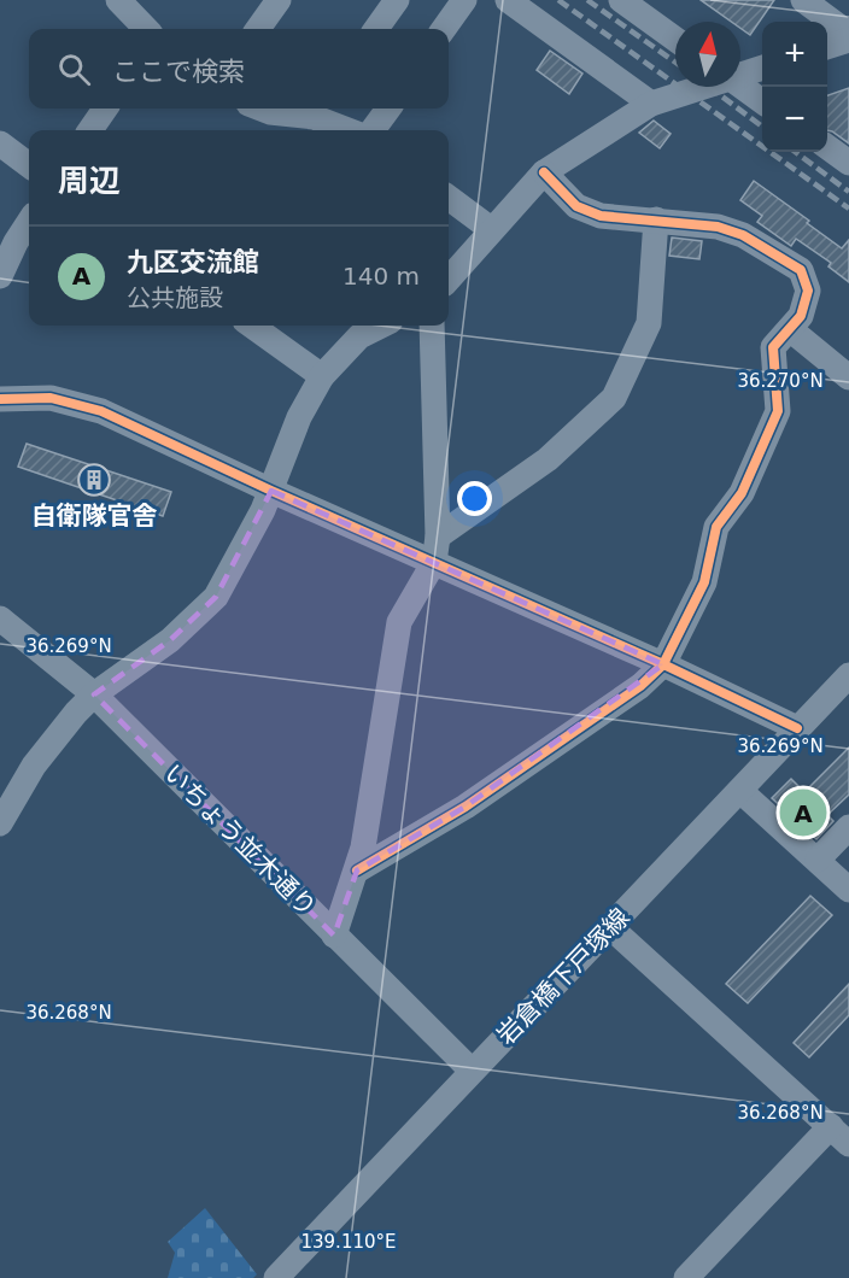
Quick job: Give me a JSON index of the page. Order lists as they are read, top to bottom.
{
  "streets": {
    "street": ["いちょう並木通り", "岩倉橋下戸塚線"]
  },
  "crossings": [
    ["いちょう並木通り", "岩倉橋下戸塚線"]
  ],
  "places": {
    "building": ["自衛隊官舎"]
  },
  "north": "top",
  "page": {
    "map_buttons": ["+", "−"],
    "search": "ここで検索",
    "heading": "周辺",
    "list": [
      {
        "mark": "A",
        "name": "九区交流館",
        "note": "公共施設",
        "value": "140 m"
      }
    ],
    "pins": "A"
  },
  "coordinates": [
    "36.270°N",
    "36.269°N",
    "36.268°N",
    "139.110°E"
  ]
}
